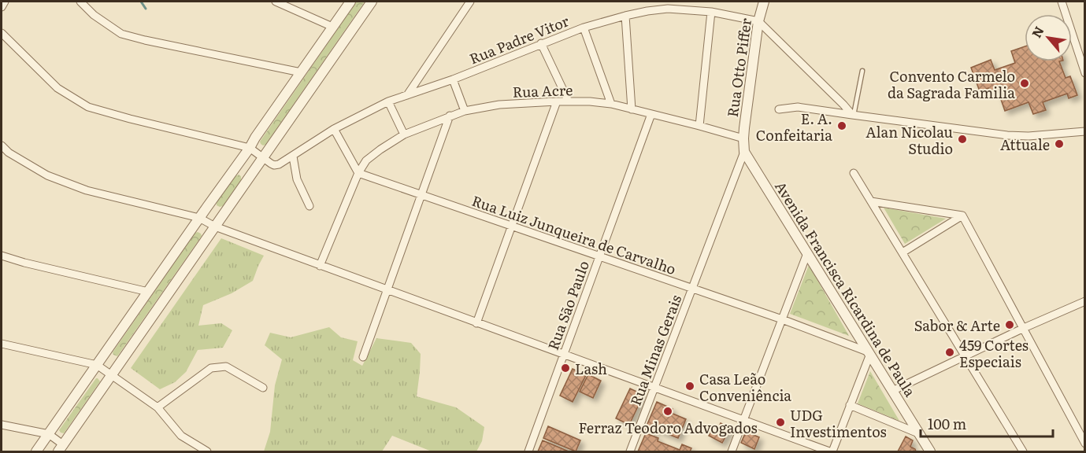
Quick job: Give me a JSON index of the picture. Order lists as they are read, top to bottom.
{
  "streets": {
    "street": [
      "Rua Padre Vitor",
      "Rua Otto Piffer",
      "Rua Acre",
      "Rua Luiz Junqueira de Carvalho",
      "Avenida Francisca Ricardina de Paula",
      "Rua São Paulo",
      "Rua Minas Gerais"
    ]
  },
  "crossings": [
    ["Rua Padre Vitor", "Rua Otto Piffer"],
    ["Rua Otto Piffer", "Rua Acre"],
    ["Rua Otto Piffer", "Avenida Francisca Ricardina de Paula"],
    ["Rua Acre", "Rua Luiz Junqueira de Carvalho"],
    ["Rua Acre", "Avenida Francisca Ricardina de Paula"],
    ["Rua Acre", "Rua São Paulo"],
    ["Rua Luiz Junqueira de Carvalho", "Avenida Francisca Ricardina de Paula"],
    ["Rua Luiz Junqueira de Carvalho", "Rua São Paulo"],
    ["Rua Luiz Junqueira de Carvalho", "Rua Minas Gerais"],
    ["Avenida Francisca Ricardina de Paula", "Rua Minas Gerais"]
  ],
  "places": [
    "Convento Carmelo da Sagrada Familia",
    "E. A. Confeitaria",
    "Alan Nicolau Studio",
    "Attuale",
    "Sabor & Arte",
    "459 Cortes Especiais",
    "Lash",
    "Casa Leão Conveniência",
    "Ferraz Teodoro Advogados",
    "UDG Investimentos"
  ],
  "scale_bar": "100 m",
  "north": "top left"
}
